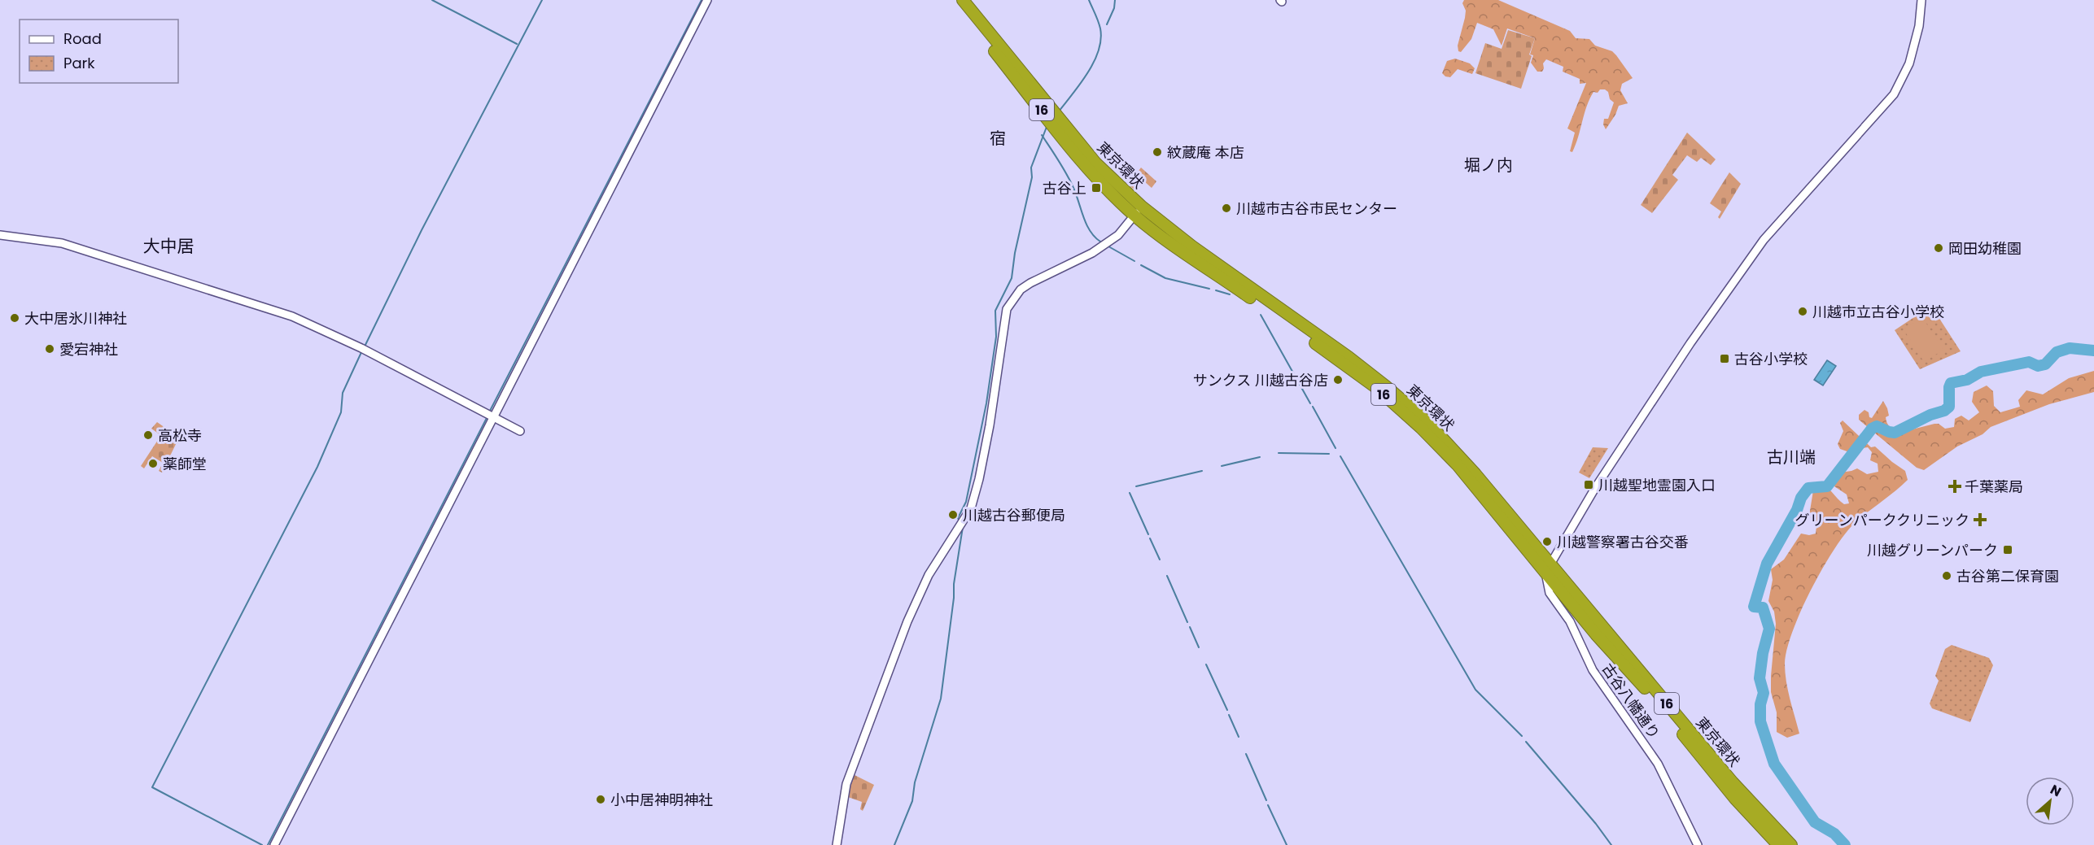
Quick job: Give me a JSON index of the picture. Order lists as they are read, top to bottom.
{
  "streets": {
    "highway": ["16", "東京環状"],
    "street": ["古谷八幡通り"]
  },
  "crossings": [
    ["東京環状", "古谷八幡通り"]
  ],
  "districts": [
    "宿",
    "堀ノ内",
    "大中居",
    "古川端"
  ],
  "places": {
    "other": [
      "紋蔵庵 本店",
      "川越市古谷市民センター",
      "岡田幼稚園",
      "川越市立古谷小学校",
      "大中居氷川神社",
      "愛宕神社",
      "サンクス 川越古谷店",
      "高松寺",
      "薬師堂",
      "川越古谷郵便局",
      "川越警察署古谷交番",
      "古谷第二保育園",
      "小中居神明神社"
    ],
    "transit": [
      "古谷上",
      "古谷小学校",
      "川越聖地霊園入口",
      "川越グリーンパーク"
    ],
    "health": ["千葉薬局", "グリーンパーククリニック"]
  },
  "legend": ["Road", "Park"],
  "north": "top right"
}
